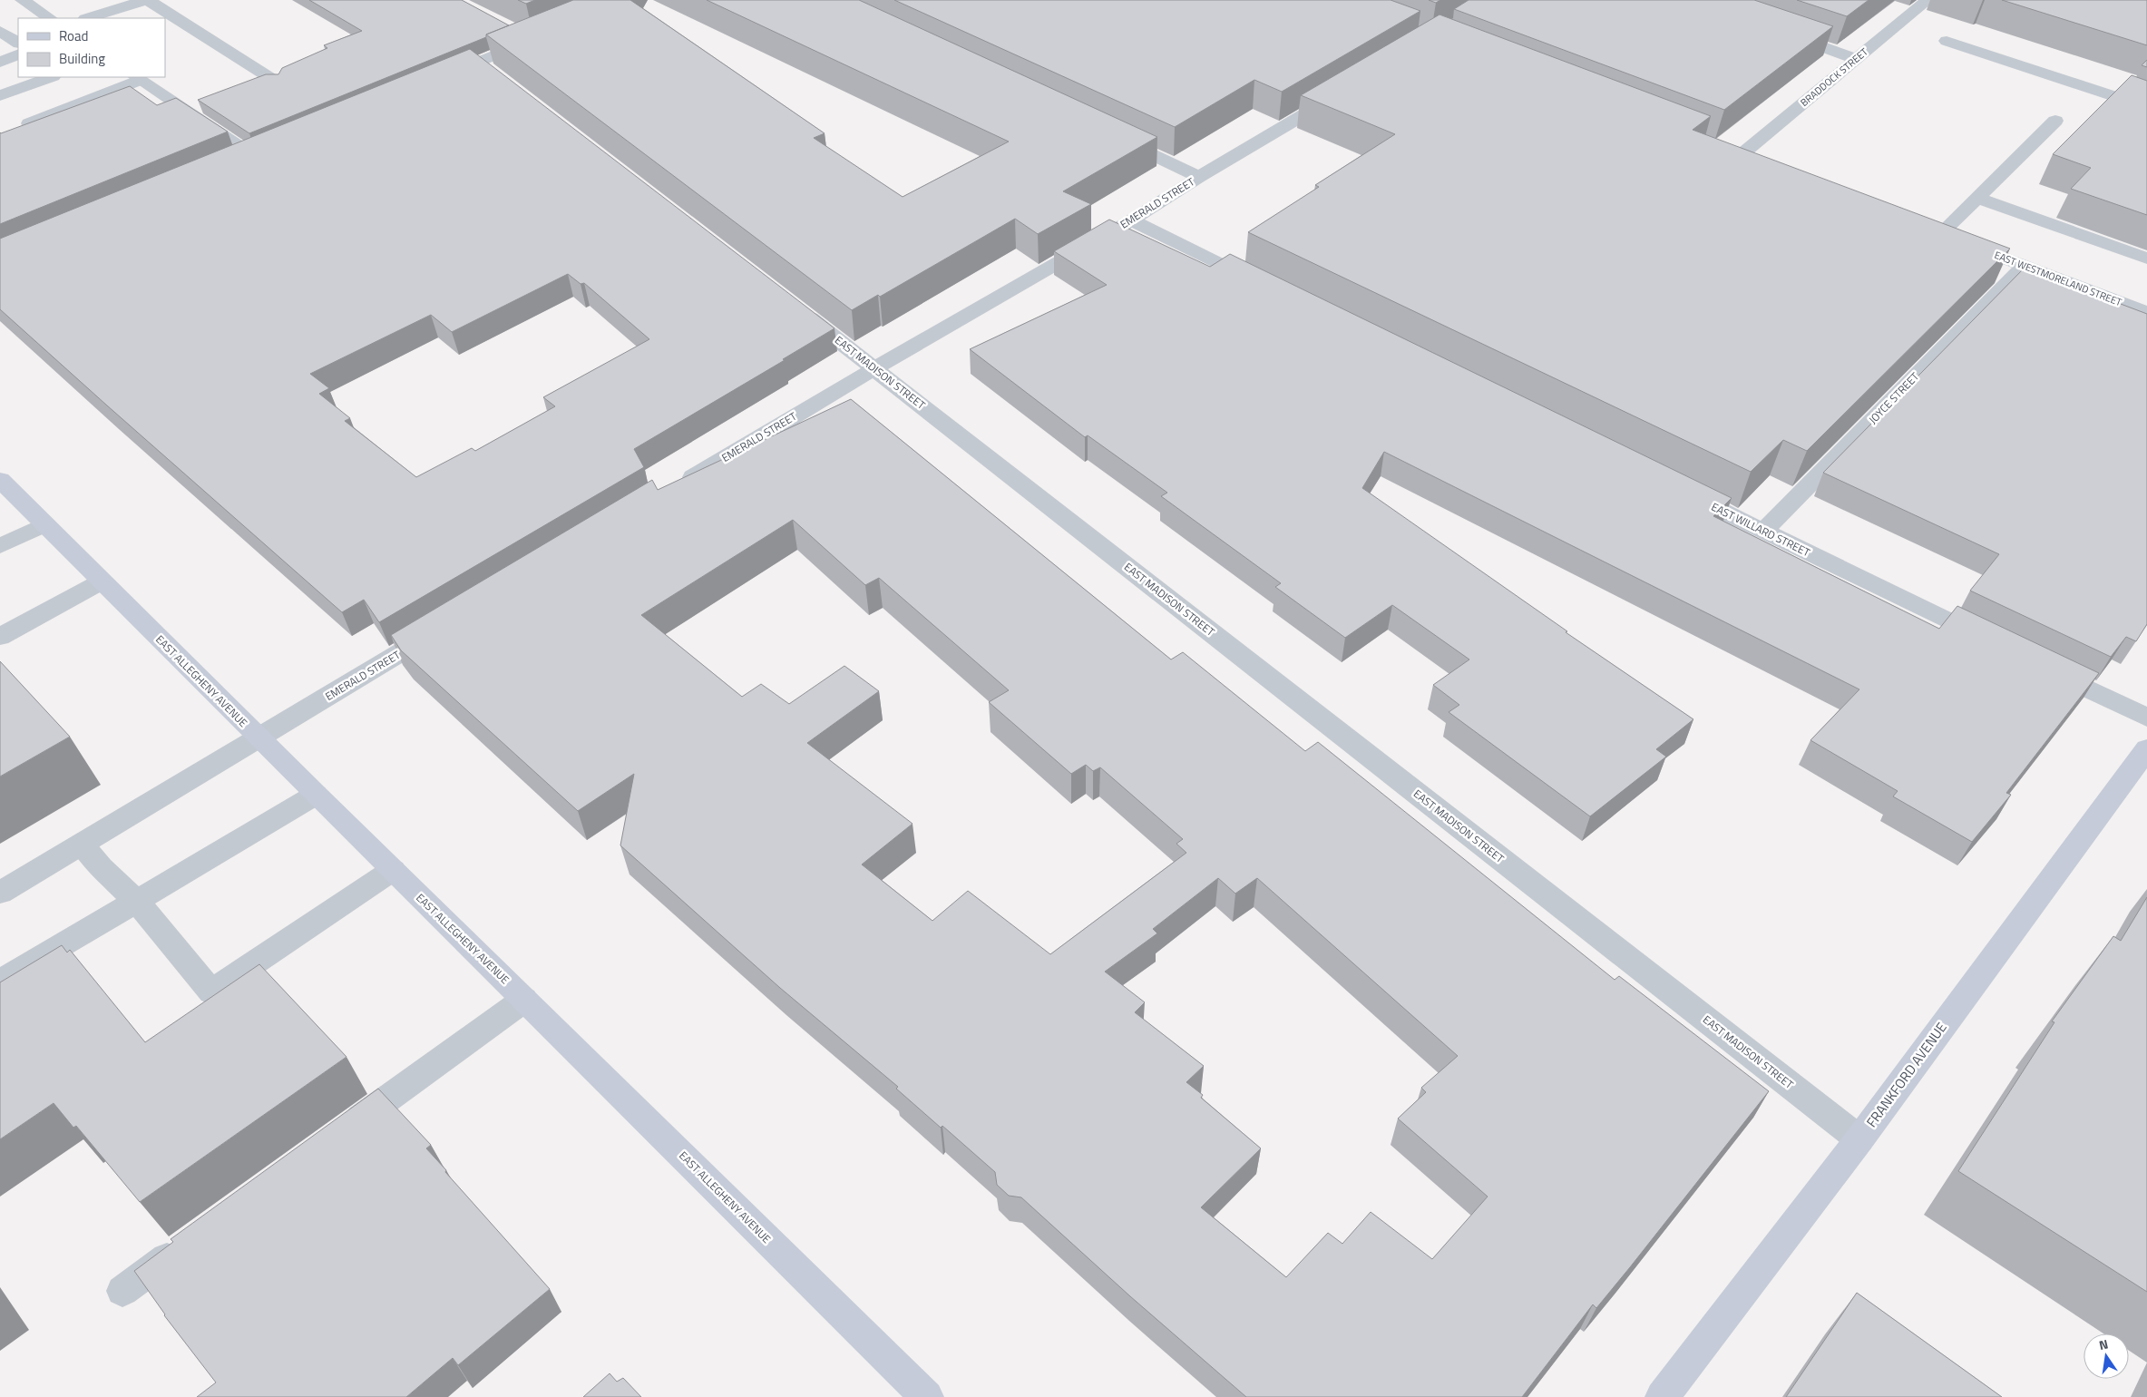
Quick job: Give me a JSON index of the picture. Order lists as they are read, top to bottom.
{
  "streets": {
    "main road": ["EAST ALLEGHENY AVENUE", "FRANKFORD AVENUE"],
    "street": [
      "BRADDOCK STREET",
      "EMERALD STREET",
      "EAST WESTMORELAND STREET",
      "EAST MADISON STREET",
      "JOYCE STREET",
      "EAST WILLARD STREET"
    ]
  },
  "crossings": [
    ["EMERALD STREET", "EAST MADISON STREET"],
    ["EMERALD STREET", "EAST ALLEGHENY AVENUE"],
    ["EAST WESTMORELAND STREET", "JOYCE STREET"],
    ["EAST MADISON STREET", "FRANKFORD AVENUE"],
    ["JOYCE STREET", "EAST WILLARD STREET"]
  ],
  "legend": ["Road", "Building"],
  "north": "top"
}
